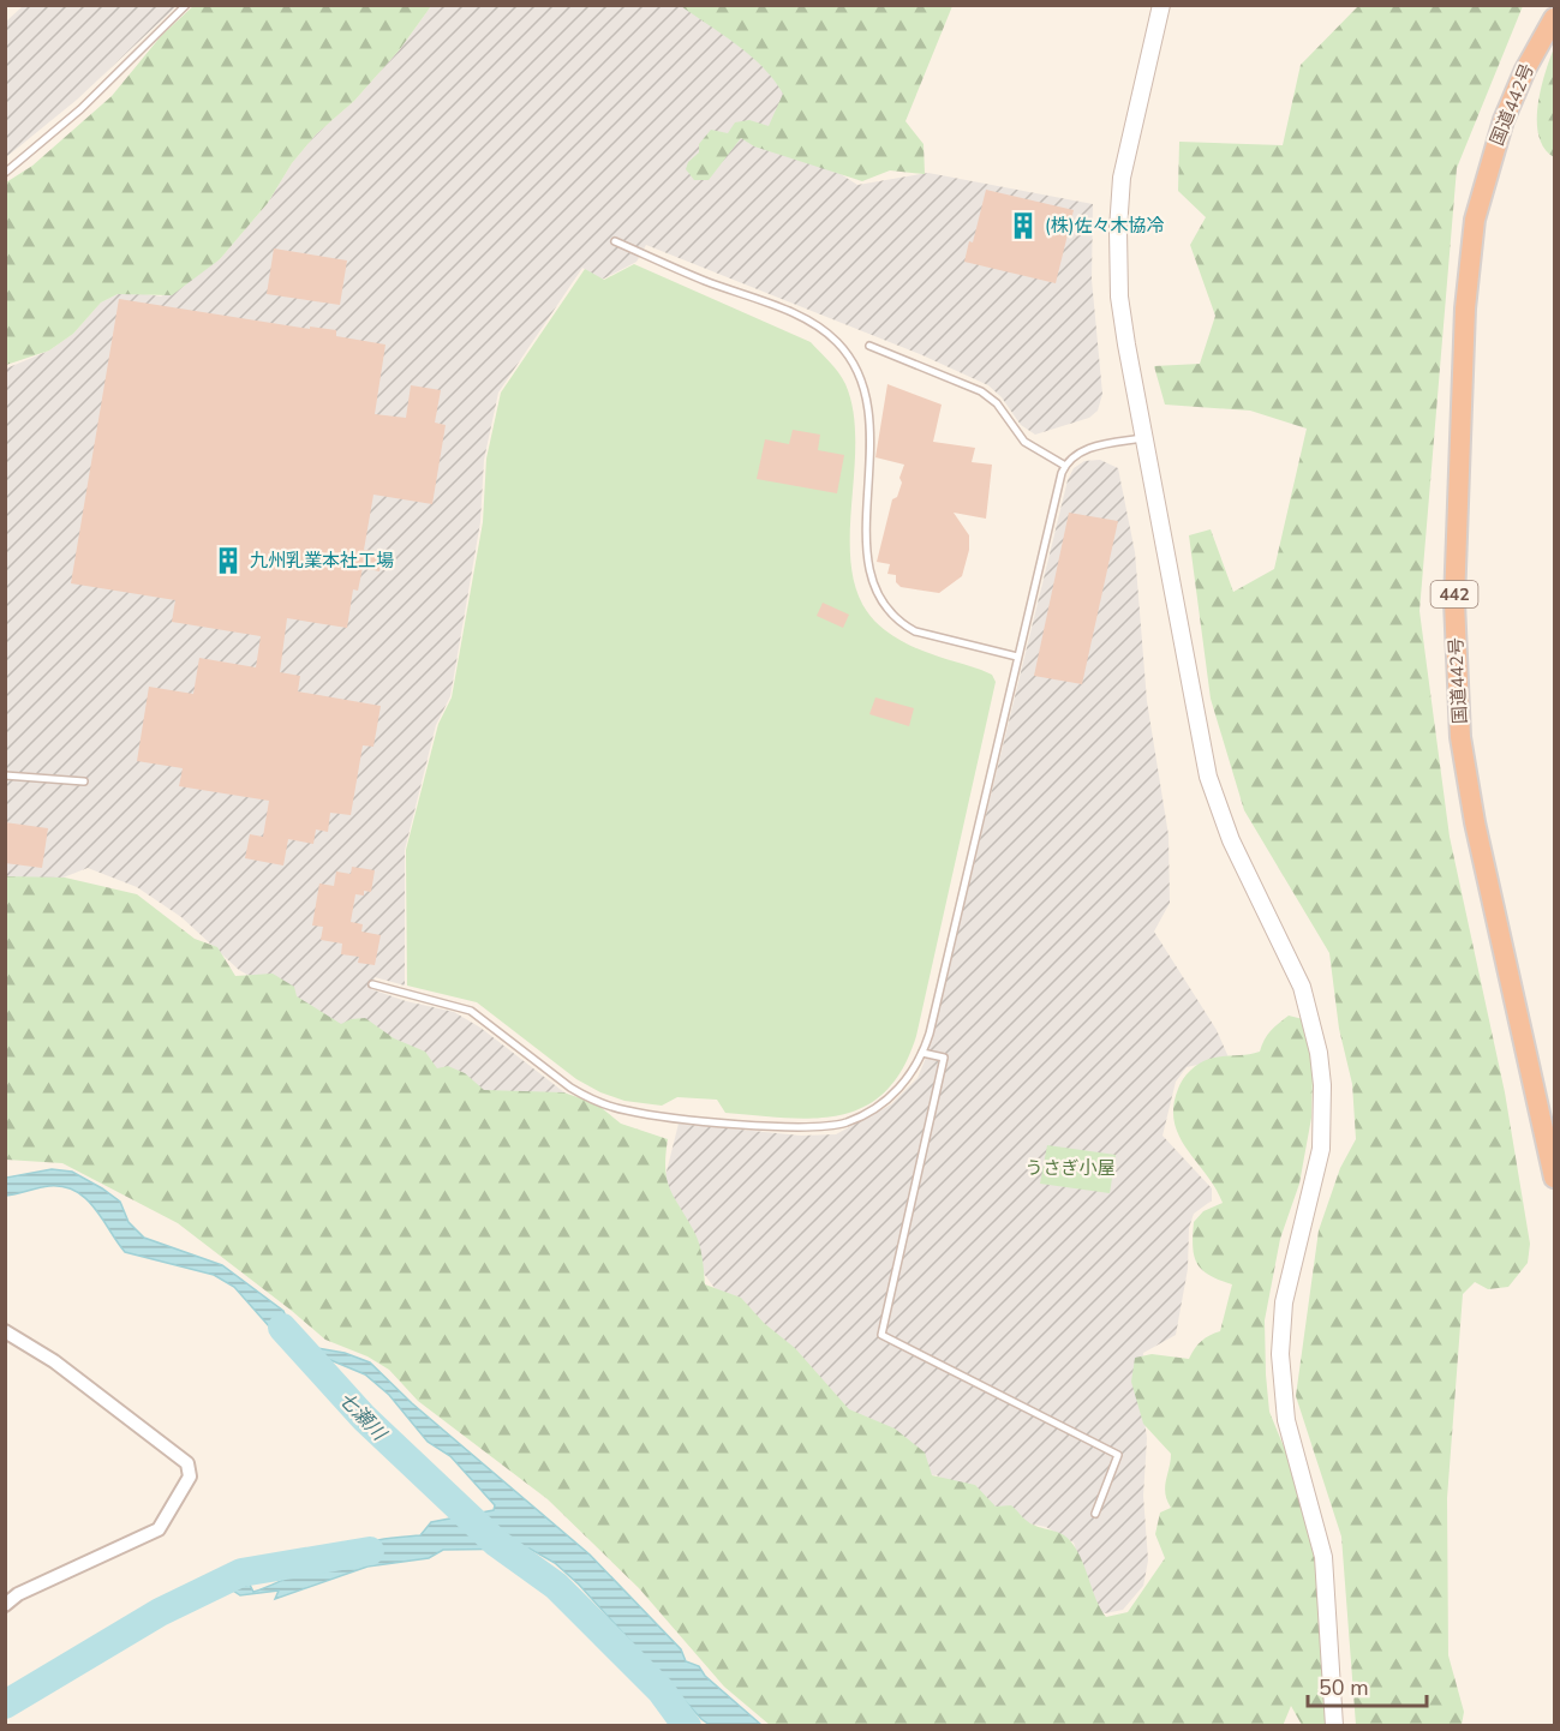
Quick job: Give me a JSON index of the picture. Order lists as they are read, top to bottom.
{
  "streets": {
    "highway": ["国道442号", "442"]
  },
  "water": ["七瀬川"],
  "parks": ["うさぎ小屋"],
  "places": {
    "building": ["(株)佐々木協冷", "九州乳業本社工場"]
  },
  "scale_bar": "50 m"
}
